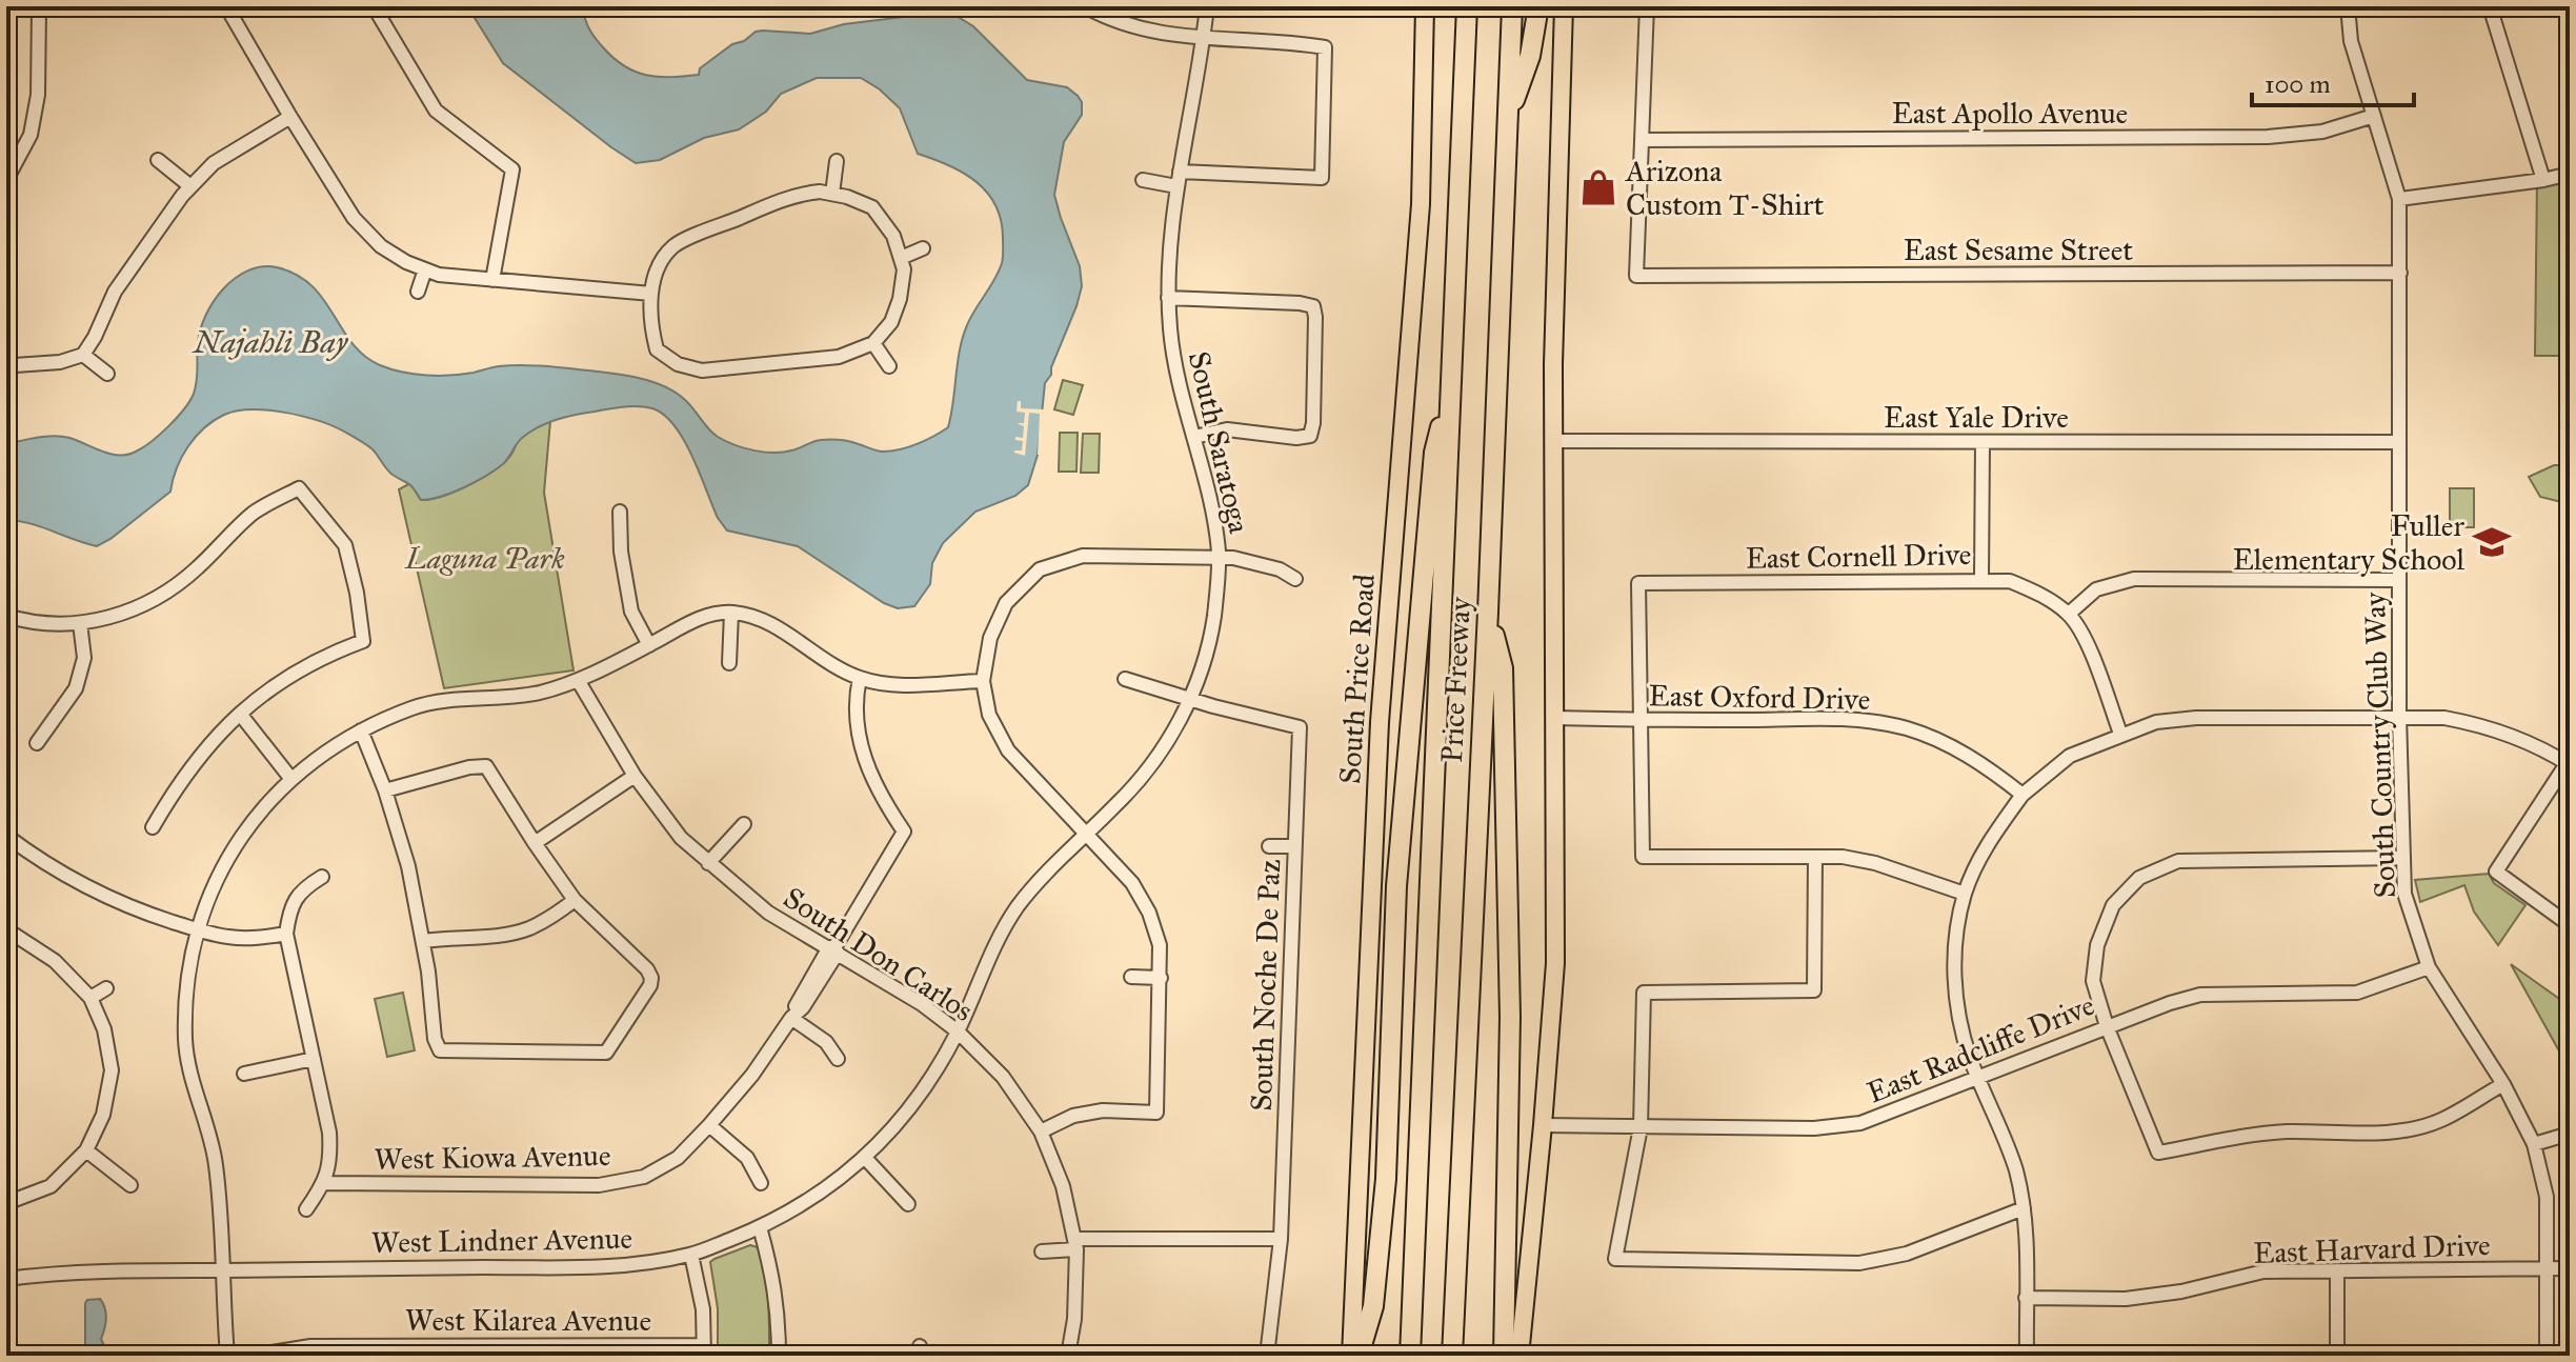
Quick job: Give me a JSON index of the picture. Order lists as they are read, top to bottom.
{
  "streets": {
    "highway": ["Price Freeway"],
    "main road": ["South Price Road"],
    "street": [
      "East Apollo Avenue",
      "East Sesame Street",
      "East Yale Drive",
      "South Saratoga",
      "East Cornell Drive",
      "East Oxford Drive",
      "South Country Club Way",
      "South Don Carlos",
      "South Noche De Paz",
      "East Radcliffe Drive",
      "West Kiowa Avenue",
      "West Lindner Avenue",
      "East Harvard Drive",
      "West Kilarea Avenue"
    ]
  },
  "crossings": [
    ["East Apollo Avenue", "East Sesame Street"],
    ["East Apollo Avenue", "South Country Club Way"],
    ["East Sesame Street", "South Country Club Way"],
    ["East Yale Drive", "South Country Club Way"],
    ["South Saratoga", "South Don Carlos"],
    ["South Saratoga", "South Noche De Paz"],
    ["South Saratoga", "West Lindner Avenue"],
    ["East Cornell Drive", "East Oxford Drive"],
    ["South Country Club Way", "East Radcliffe Drive"],
    ["South Country Club Way", "East Harvard Drive"],
    ["South Don Carlos", "West Kiowa Avenue"],
    ["South Don Carlos", "West Lindner Avenue"]
  ],
  "water": ["Najahli Bay"],
  "parks": ["Laguna Park"],
  "places": {
    "shop": ["Arizona Custom T-Shirt"],
    "school or university": ["Fuller Elementary School"]
  },
  "scale_bar": "100 m"
}
